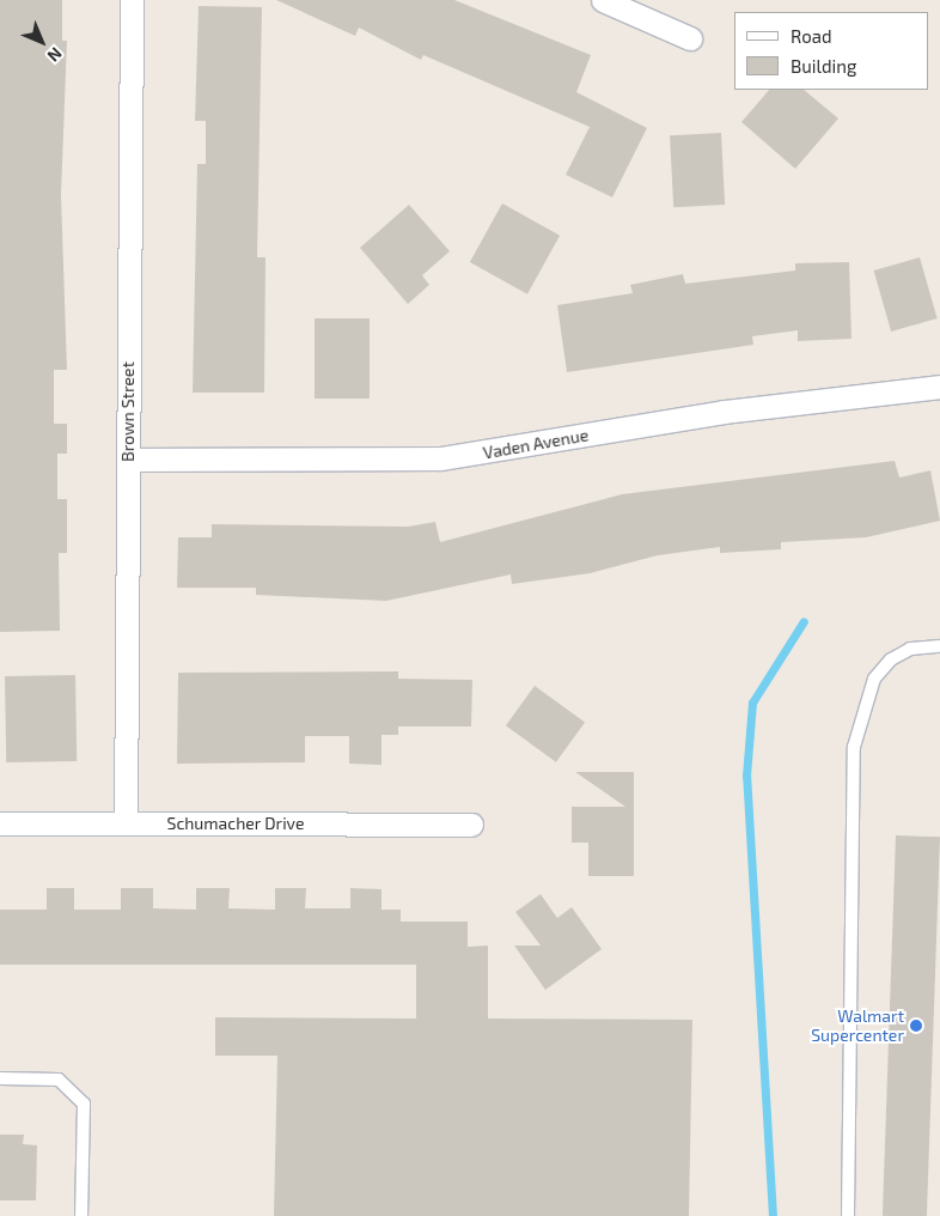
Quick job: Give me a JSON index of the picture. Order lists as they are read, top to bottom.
{
  "streets": {
    "street": ["Brown Street", "Vaden Avenue", "Schumacher Drive"]
  },
  "crossings": [
    ["Brown Street", "Vaden Avenue"],
    ["Brown Street", "Schumacher Drive"]
  ],
  "places": ["Walmart Supercenter"],
  "legend": ["Road", "Building"],
  "north": "bottom right"
}
